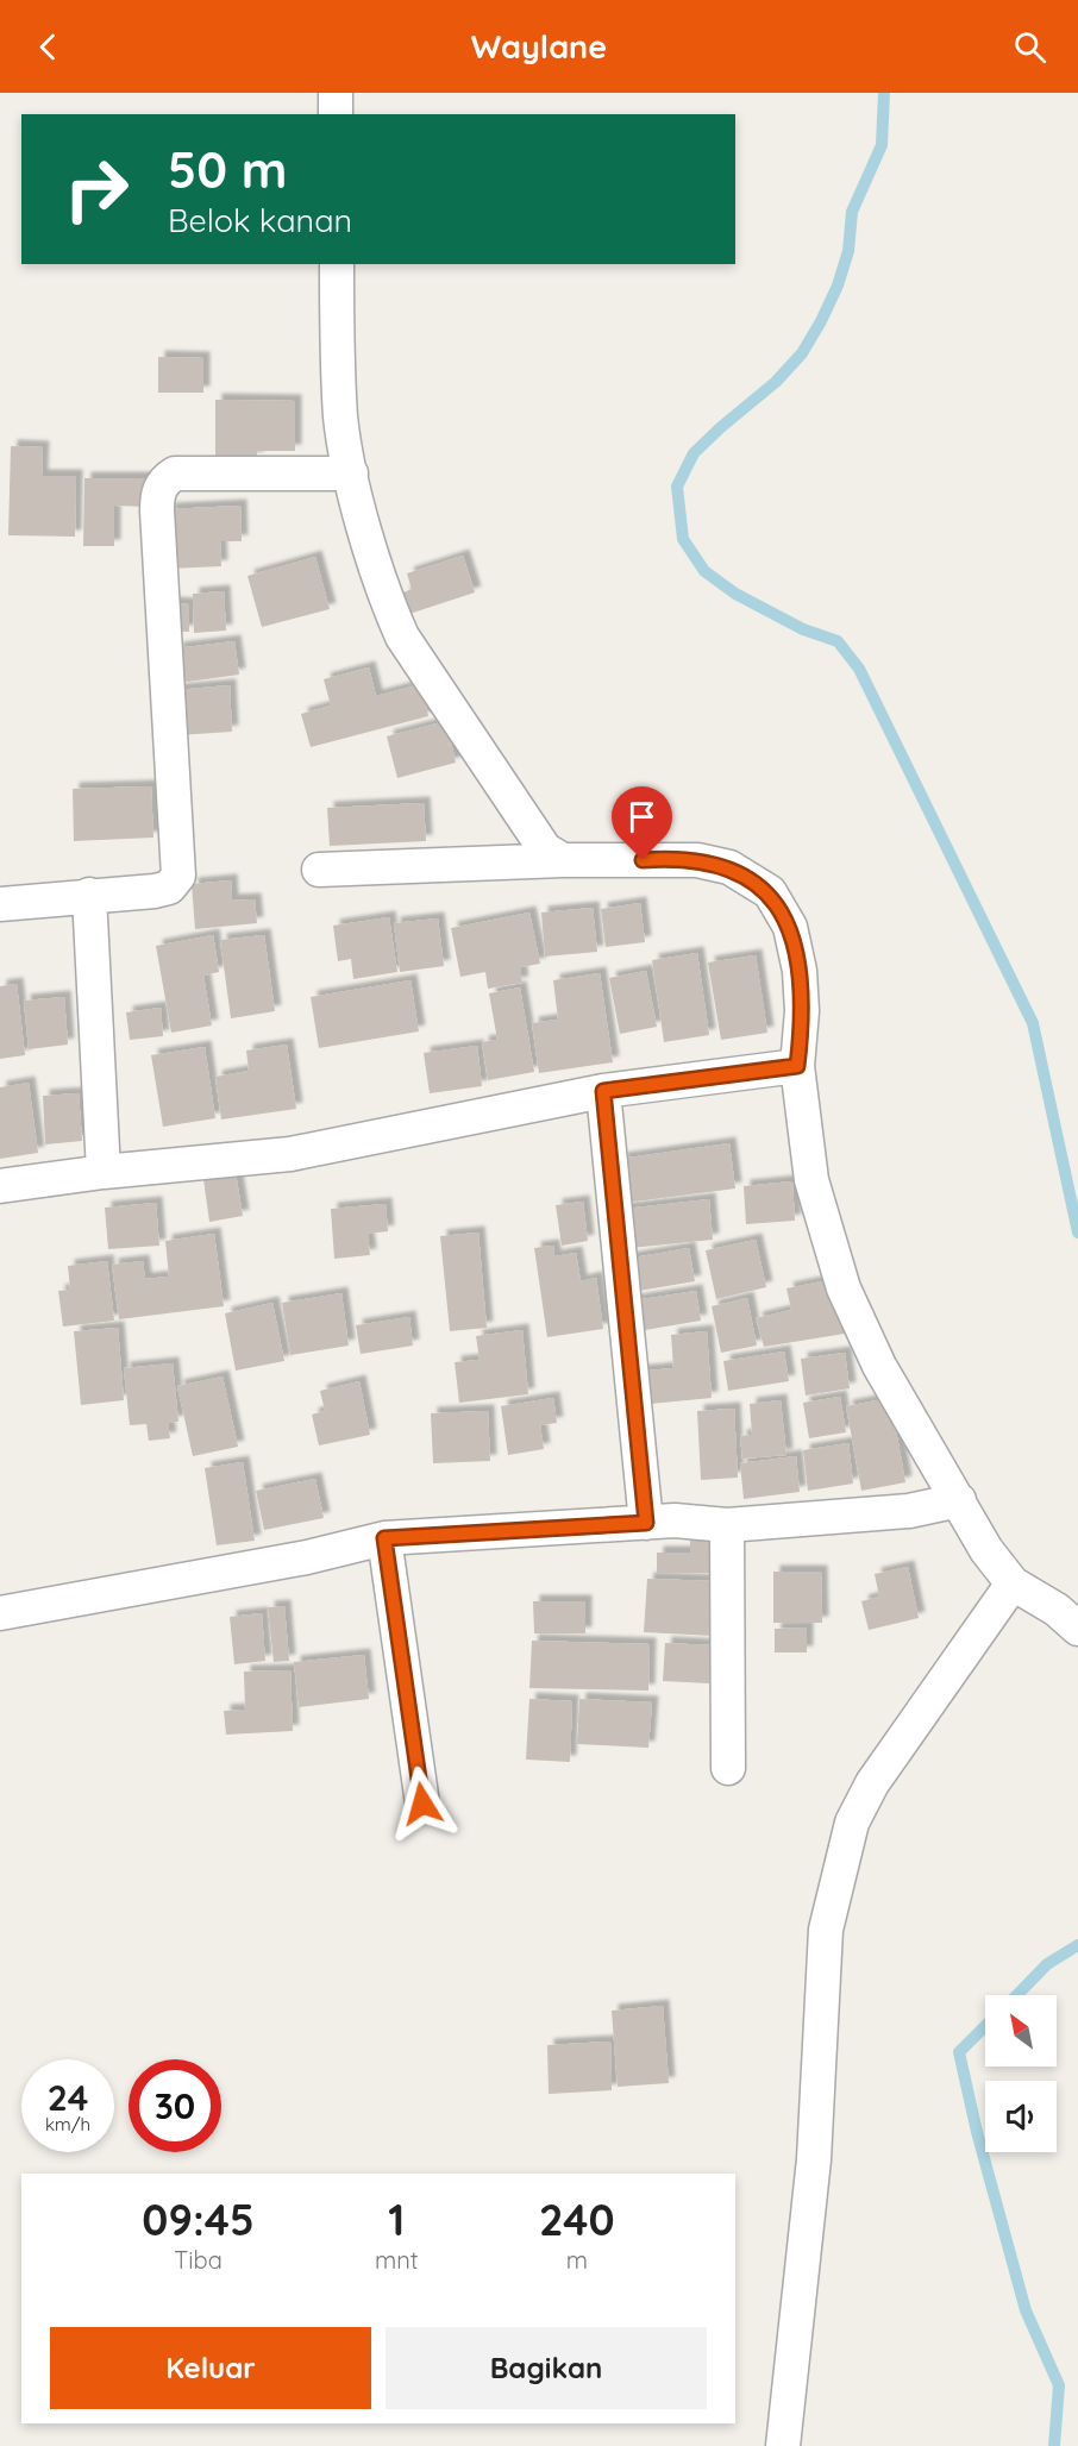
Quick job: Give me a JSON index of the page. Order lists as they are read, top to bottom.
{
  "north": "top left",
  "page": {
    "header": "Waylane",
    "turn": ["50 m", "Belok kanan"],
    "speed": "24 km/h",
    "limit": "30",
    "eta": [
      "09:45",
      "Tiba",
      "1",
      "mnt",
      "240",
      "m"
    ],
    "buttons": ["Keluar", "Bagikan"]
  }
}
